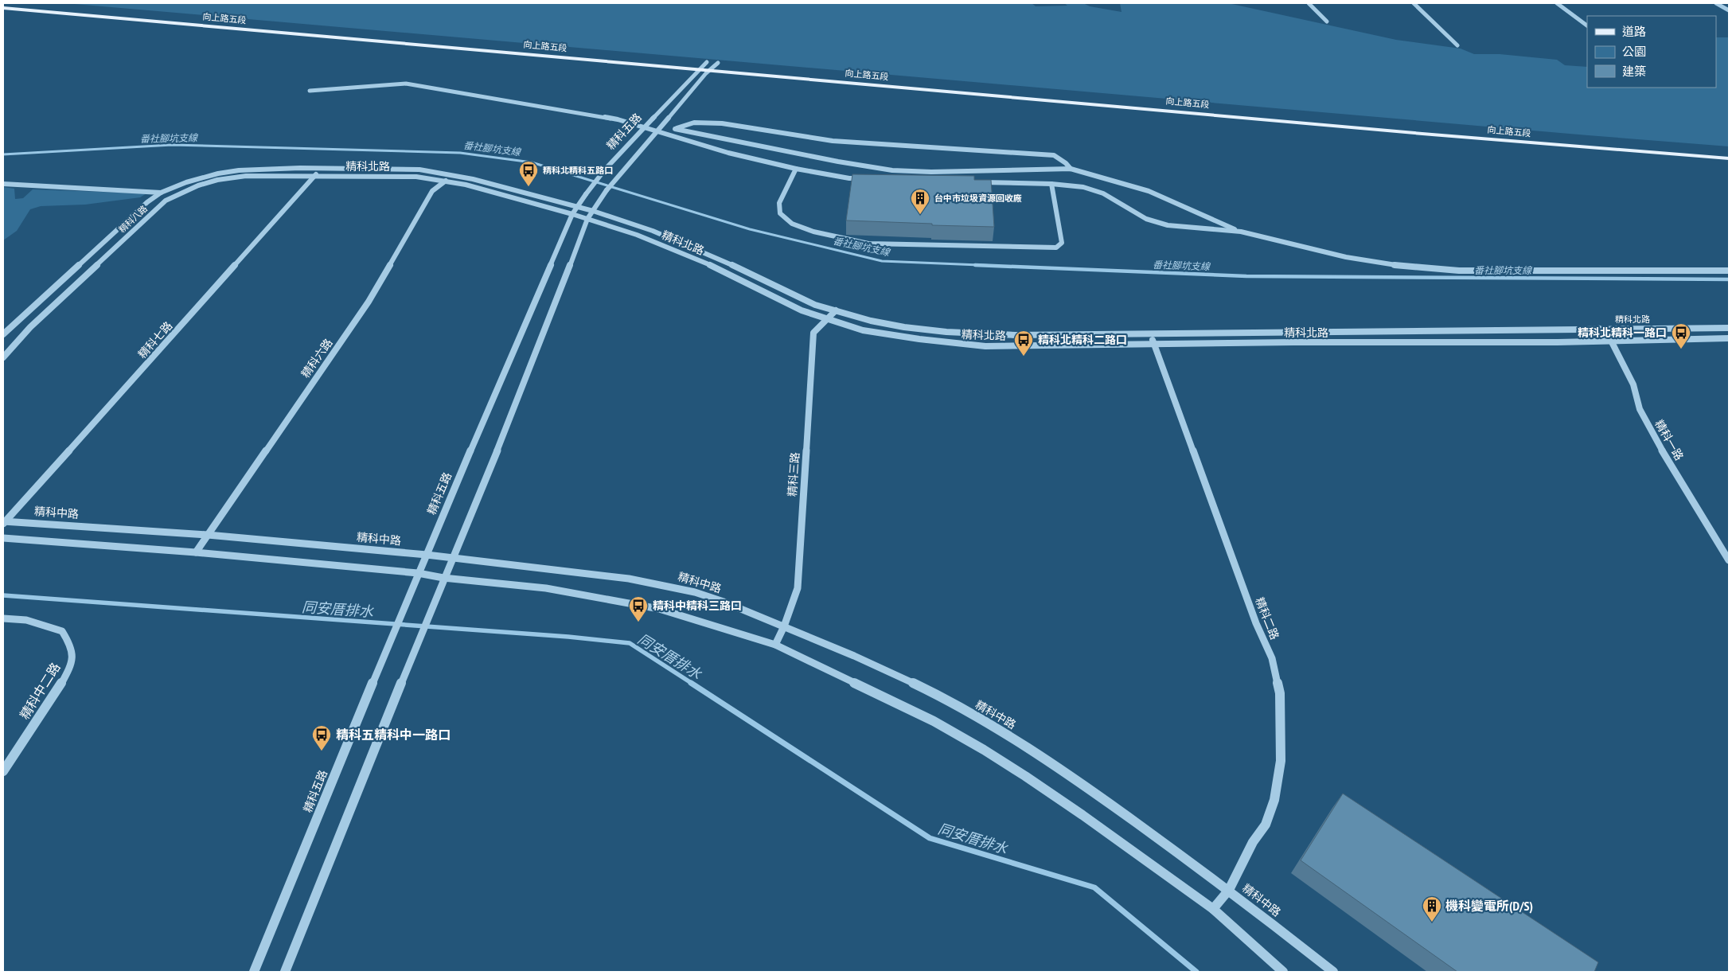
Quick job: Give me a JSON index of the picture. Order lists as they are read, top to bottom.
{
  "streets": {
    "main road": ["向上路五段"],
    "street": [
      "精科五路",
      "精科北路",
      "精科八路",
      "精科七路",
      "精科六路",
      "精科一路",
      "精科三路",
      "精科中路",
      "精科二路",
      "精科中二路"
    ]
  },
  "crossings": [
    ["向上路五段", "精科五路"],
    ["精科五路", "精科北路"],
    ["精科五路", "精科中路"],
    ["精科北路", "精科八路"],
    ["精科北路", "精科七路"],
    ["精科北路", "精科六路"],
    ["精科北路", "精科一路"],
    ["精科北路", "精科三路"],
    ["精科北路", "精科二路"],
    ["精科八路", "精科七路"],
    ["精科七路", "精科中路"],
    ["精科六路", "精科中路"],
    ["精科三路", "精科中路"],
    ["精科中路", "精科二路"]
  ],
  "water": ["番社腳坑支線", "同安厝排水"],
  "places": {
    "bus stop": [
      "精科北精科五路口",
      "精科北精科一路口",
      "精科北精科二路口",
      "精科中精科三路口",
      "精科五精科中一路口"
    ],
    "building": ["台中市垃圾資源回收廠", "機科變電所(D/S)"]
  },
  "legend": ["道路", "公園", "建築"]
}
